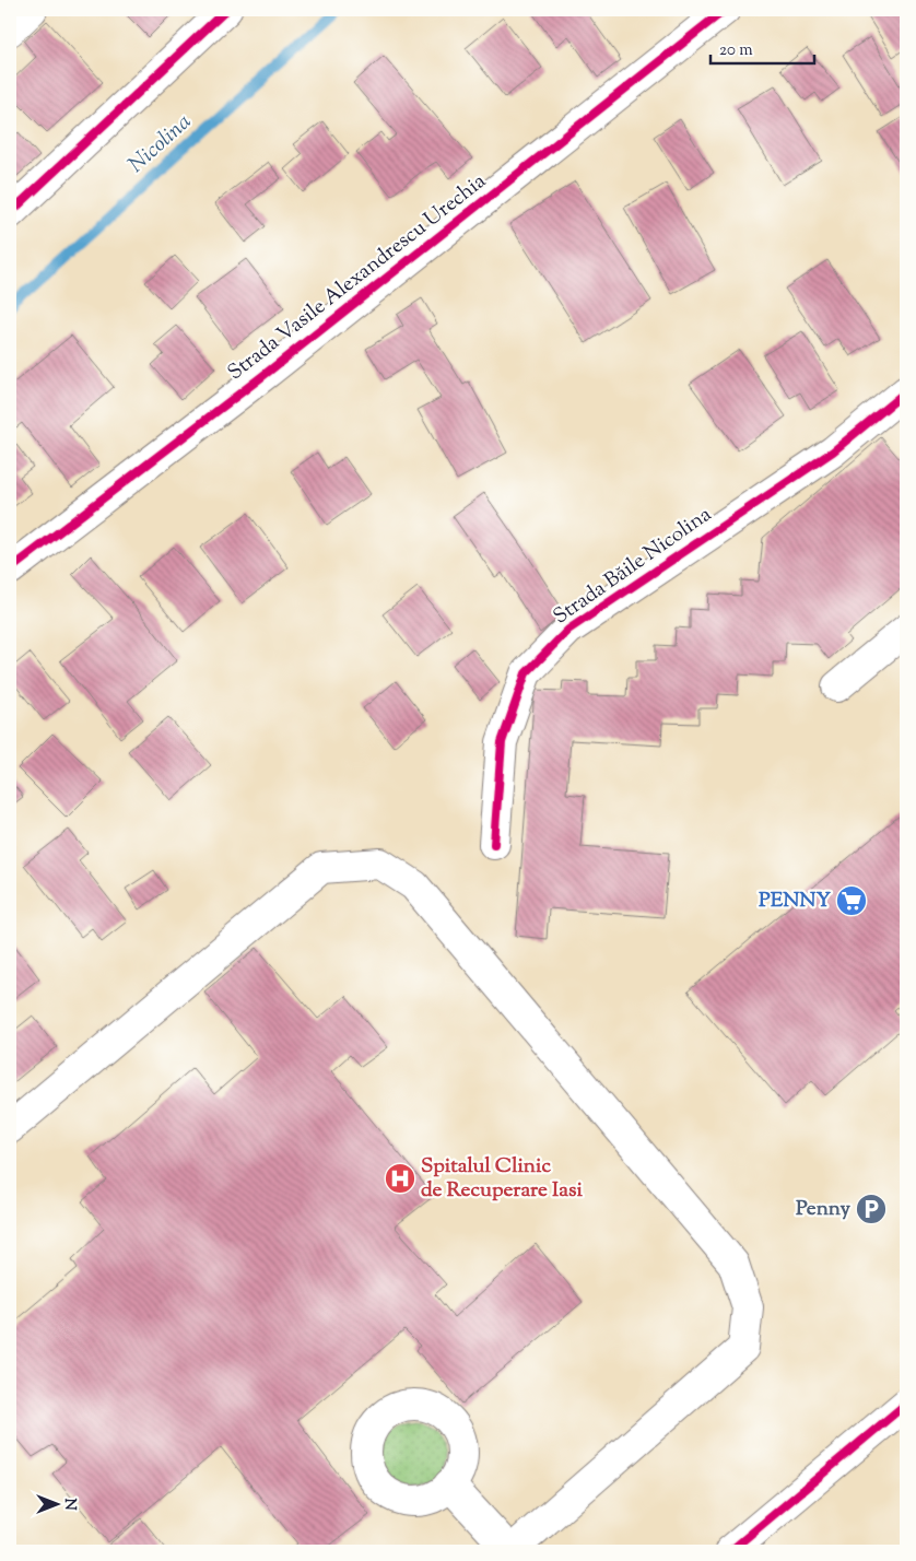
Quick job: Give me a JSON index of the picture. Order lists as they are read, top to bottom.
{
  "streets": {
    "street": ["Strada Vasile Alexandrescu Urechia", "Strada Băile Nicolina"]
  },
  "water": ["Nicolina"],
  "places": {
    "supermarket": ["PENNY"],
    "hospital": ["Spitalul Clinic de Recuperare Iasi"],
    "parking": ["Penny"]
  },
  "scale_bar": "20 m",
  "north": "right"
}
